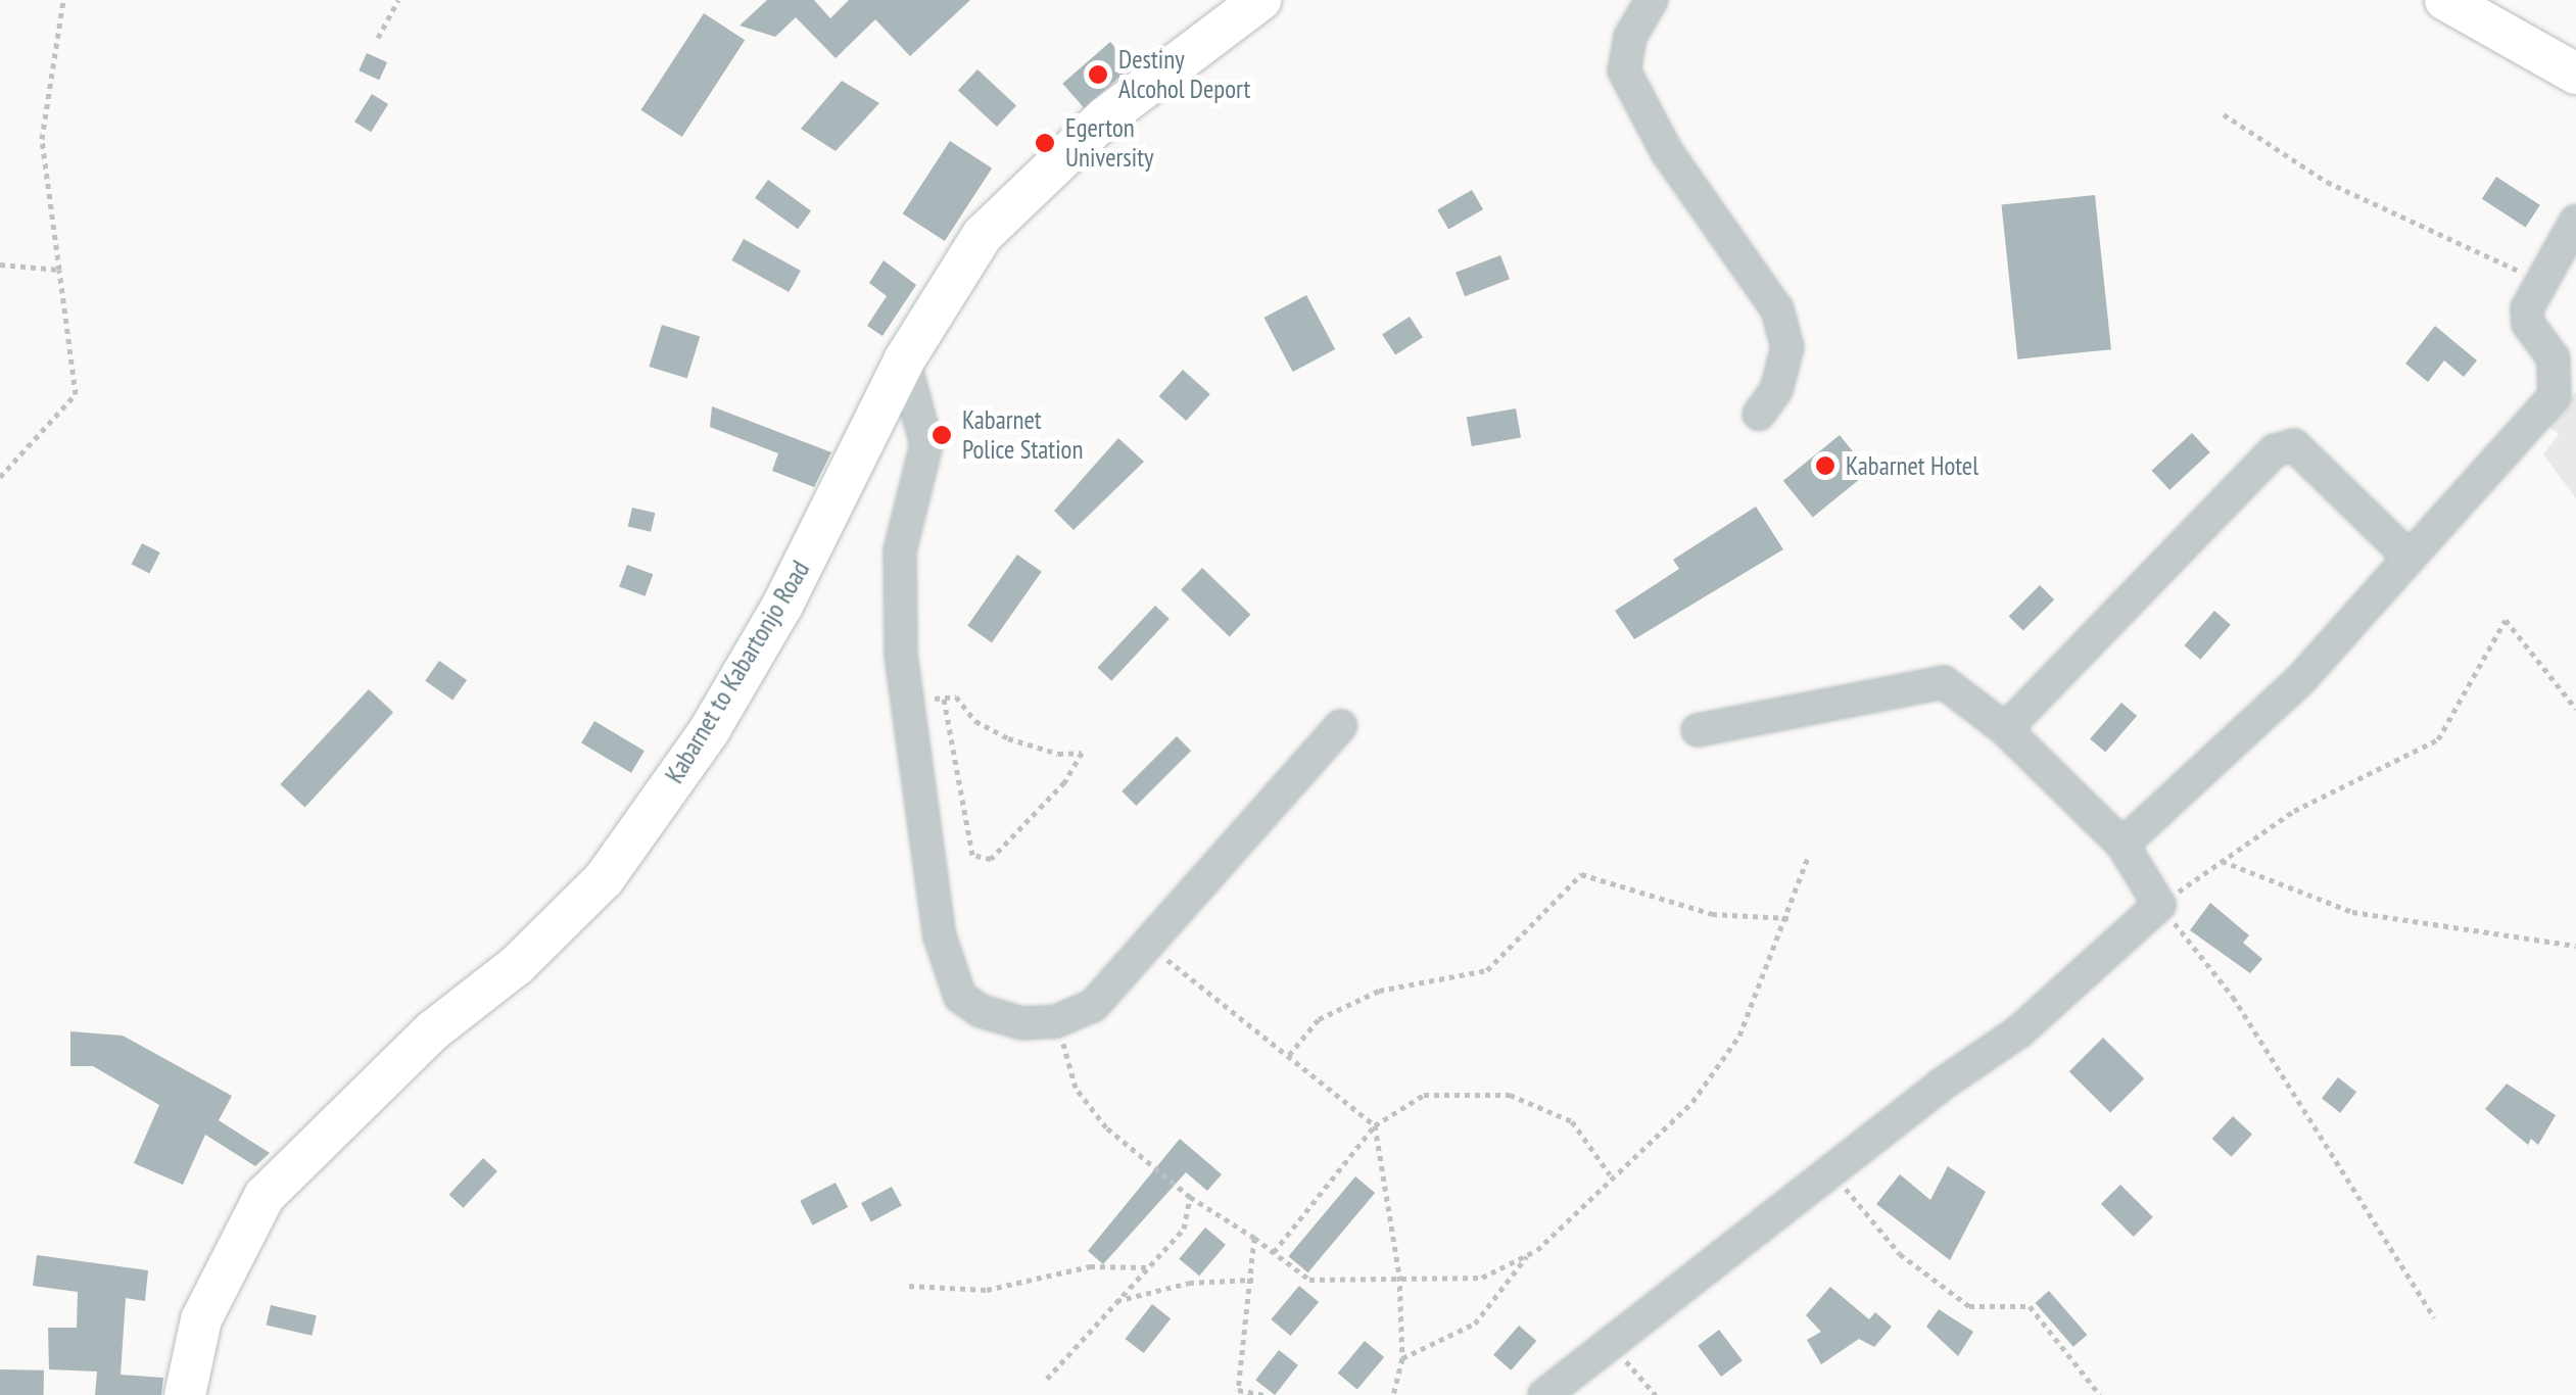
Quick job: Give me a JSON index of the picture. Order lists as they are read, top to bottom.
{
  "streets": {
    "main road": ["Kabarnet to Kabartonjo Road"]
  },
  "places": [
    "Destiny Alcohol Deport",
    "Egerton University",
    "Kabarnet Police Station",
    "Kabarnet Hotel"
  ]
}
